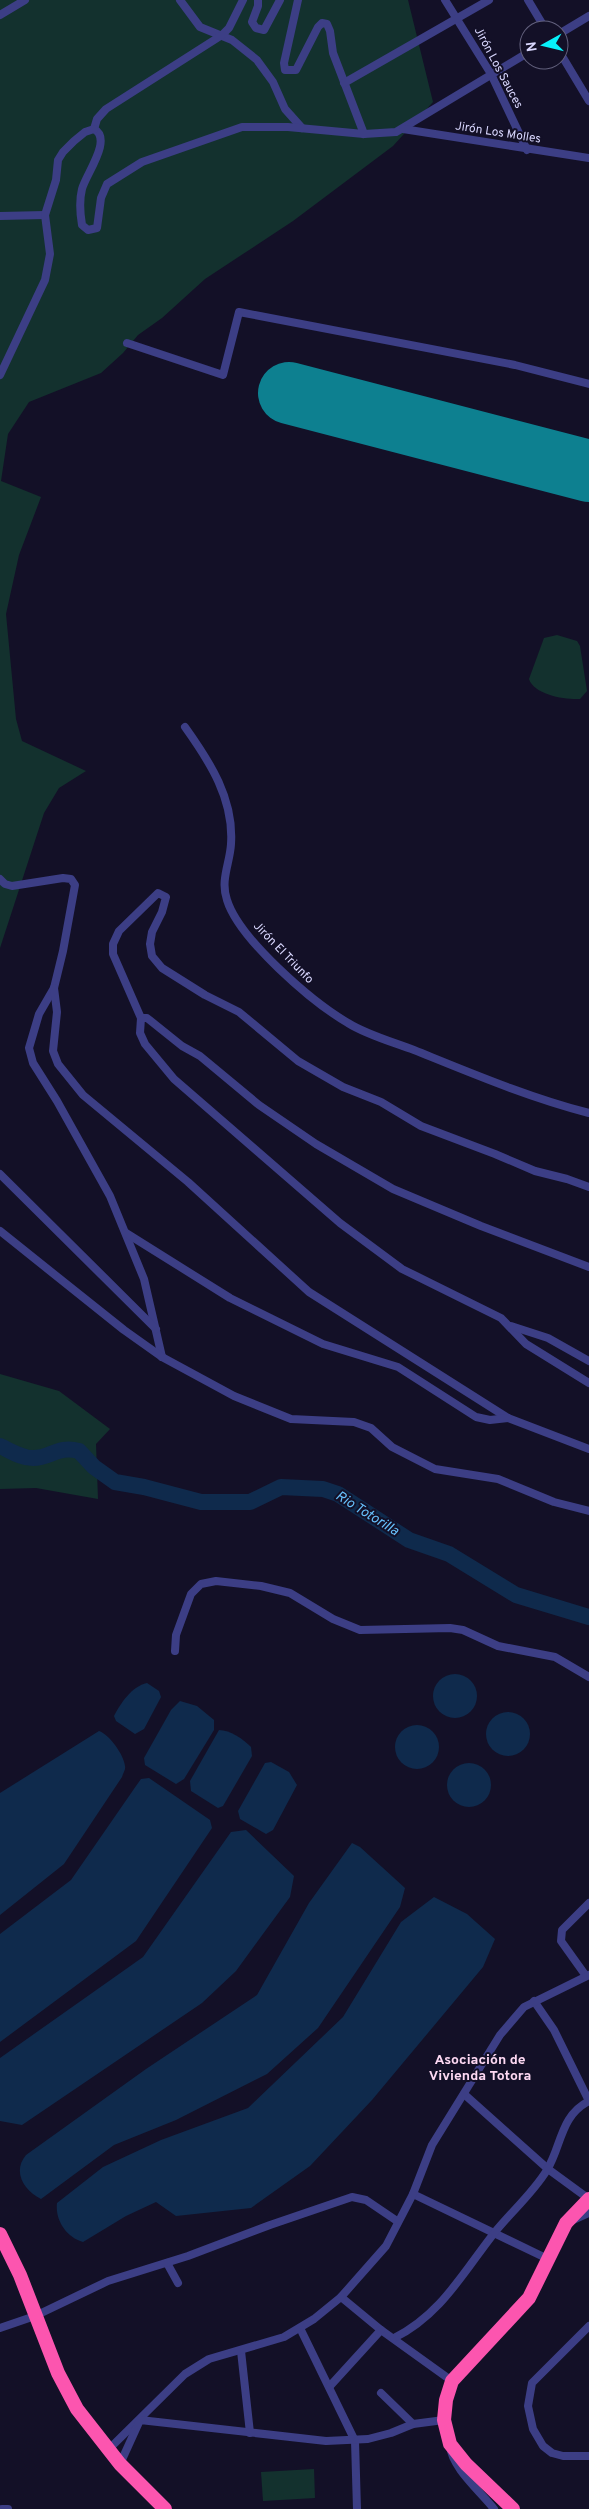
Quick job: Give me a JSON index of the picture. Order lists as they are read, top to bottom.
{
  "streets": {
    "street": ["Jirón Los Sauces", "Jirón Los Molles", "Jirón El Triunfo"]
  },
  "crossings": [
    ["Jirón Los Sauces", "Jirón Los Molles"]
  ],
  "districts": ["Asociación de Vivienda Totora"],
  "water": ["Rio Totorilla"],
  "north": "left"
}
